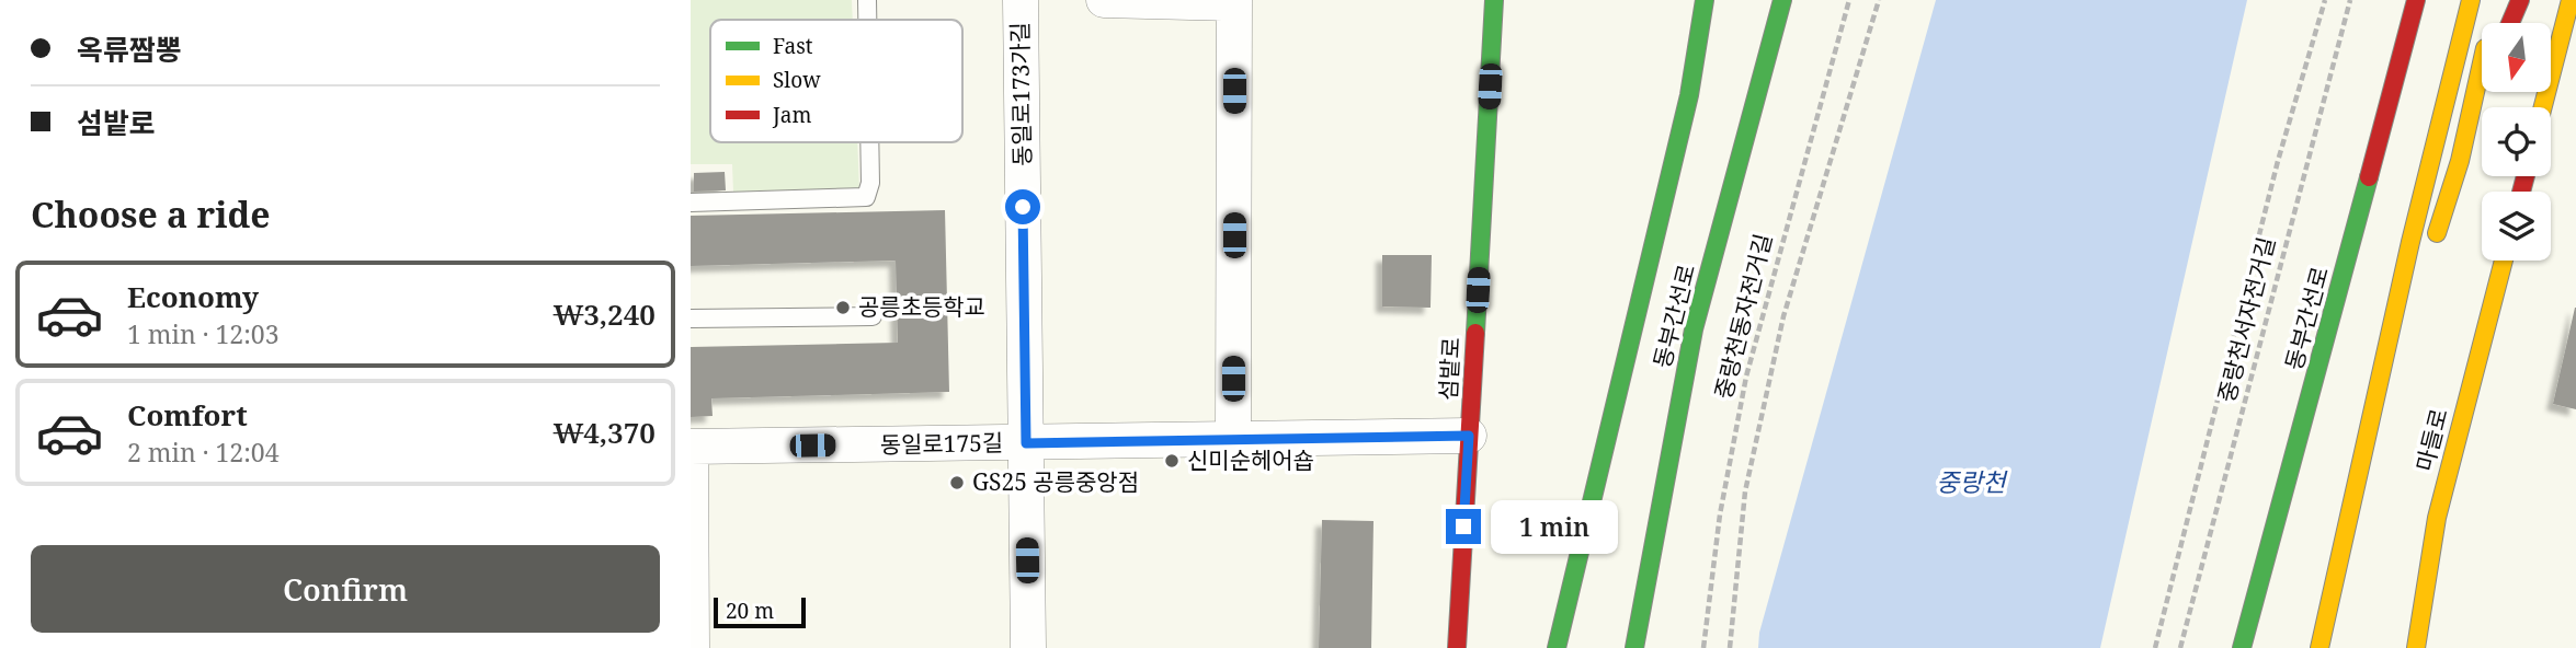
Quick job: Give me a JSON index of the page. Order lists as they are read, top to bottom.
{
  "streets": {
    "main road": ["동부간선로", "섬밭로", "마들로"],
    "street": ["동일로173가길", "동일로175길"],
    "path": ["중랑천동자전거길", "중랑천서자전거길"]
  },
  "crossings": [
    ["동일로173가길", "동일로175길"],
    ["섬밭로", "동일로175길"]
  ],
  "water": ["중랑천"],
  "places": ["공릉초등학교", "신미순헤어숍", "GS25 공릉중앙점"],
  "legend": ["Fast", "Slow", "Jam"],
  "scale_bar": "20 m",
  "north": "bottom",
  "page": {
    "banner": ["옥류짬뽕", "섬밭로"],
    "heading": "Choose a ride",
    "list": [
      {
        "name": "Economy",
        "note": "1 min · 12:03",
        "value": "₩3,240"
      },
      {
        "name": "Comfort",
        "note": "2 min · 12:04",
        "value": "₩4,370"
      }
    ],
    "bubble": "1 min",
    "buttons": "Confirm",
    "scale": "20 m"
  }
}
